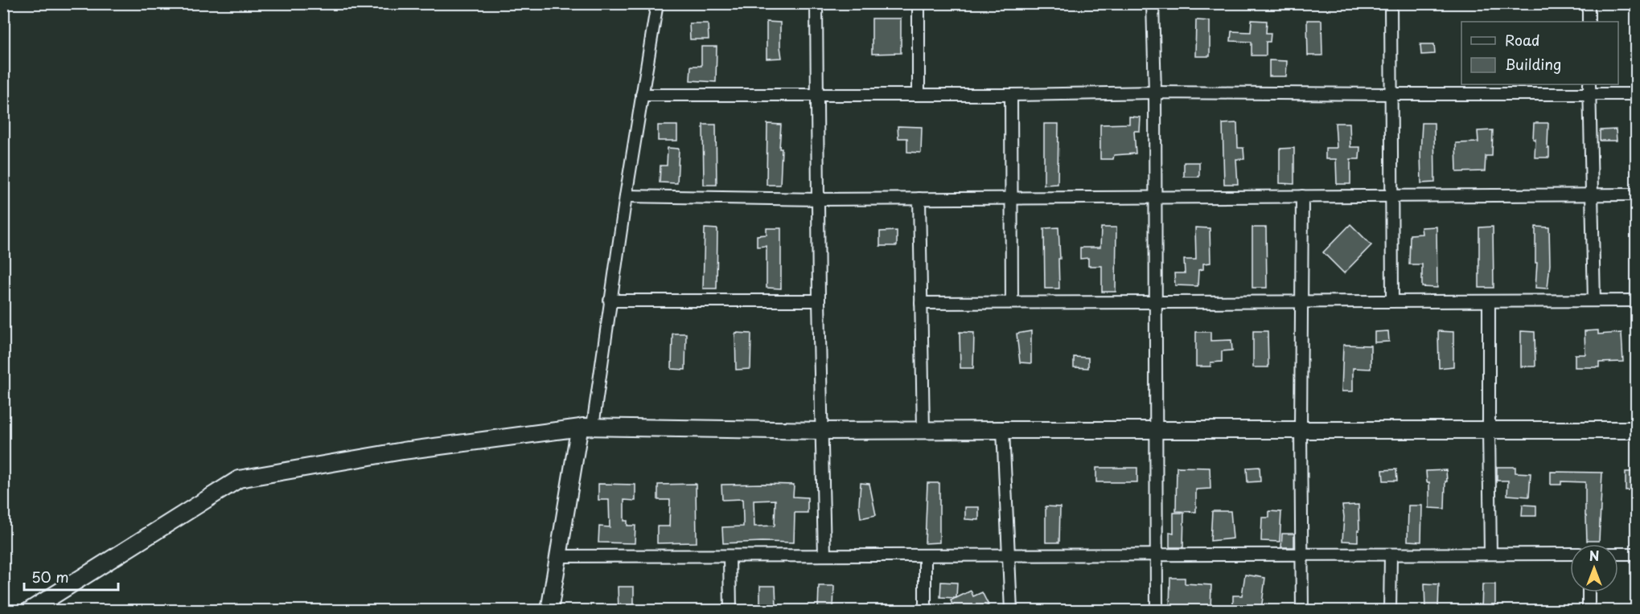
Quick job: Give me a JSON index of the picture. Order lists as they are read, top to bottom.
{
  "legend": ["Road", "Building"],
  "scale_bar": "50 m",
  "north": "top"
}
